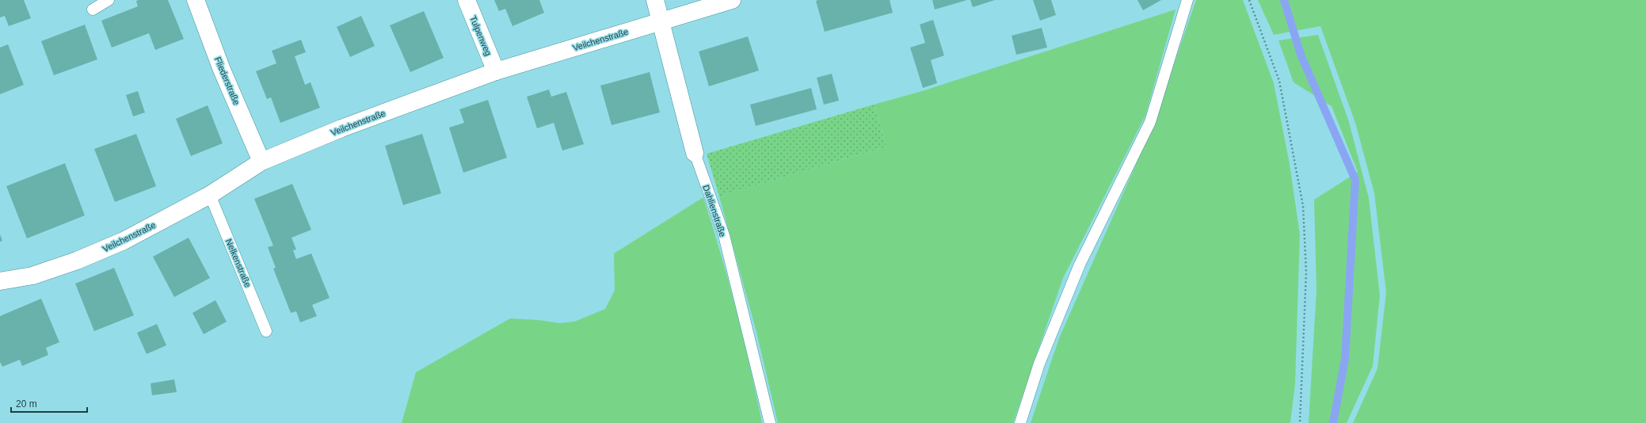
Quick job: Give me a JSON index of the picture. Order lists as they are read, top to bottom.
{
  "streets": {
    "street": [
      "Tulpenweg",
      "Veilchenstraße",
      "Fliederstraße",
      "Dahlienstraße"
    ],
    "lane": ["Nelkenstraße"]
  },
  "crossings": [
    ["Tulpenweg", "Veilchenstraße"],
    ["Veilchenstraße", "Fliederstraße"],
    ["Veilchenstraße", "Dahlienstraße"],
    ["Veilchenstraße", "Nelkenstraße"]
  ],
  "scale_bar": "20 m"
}
